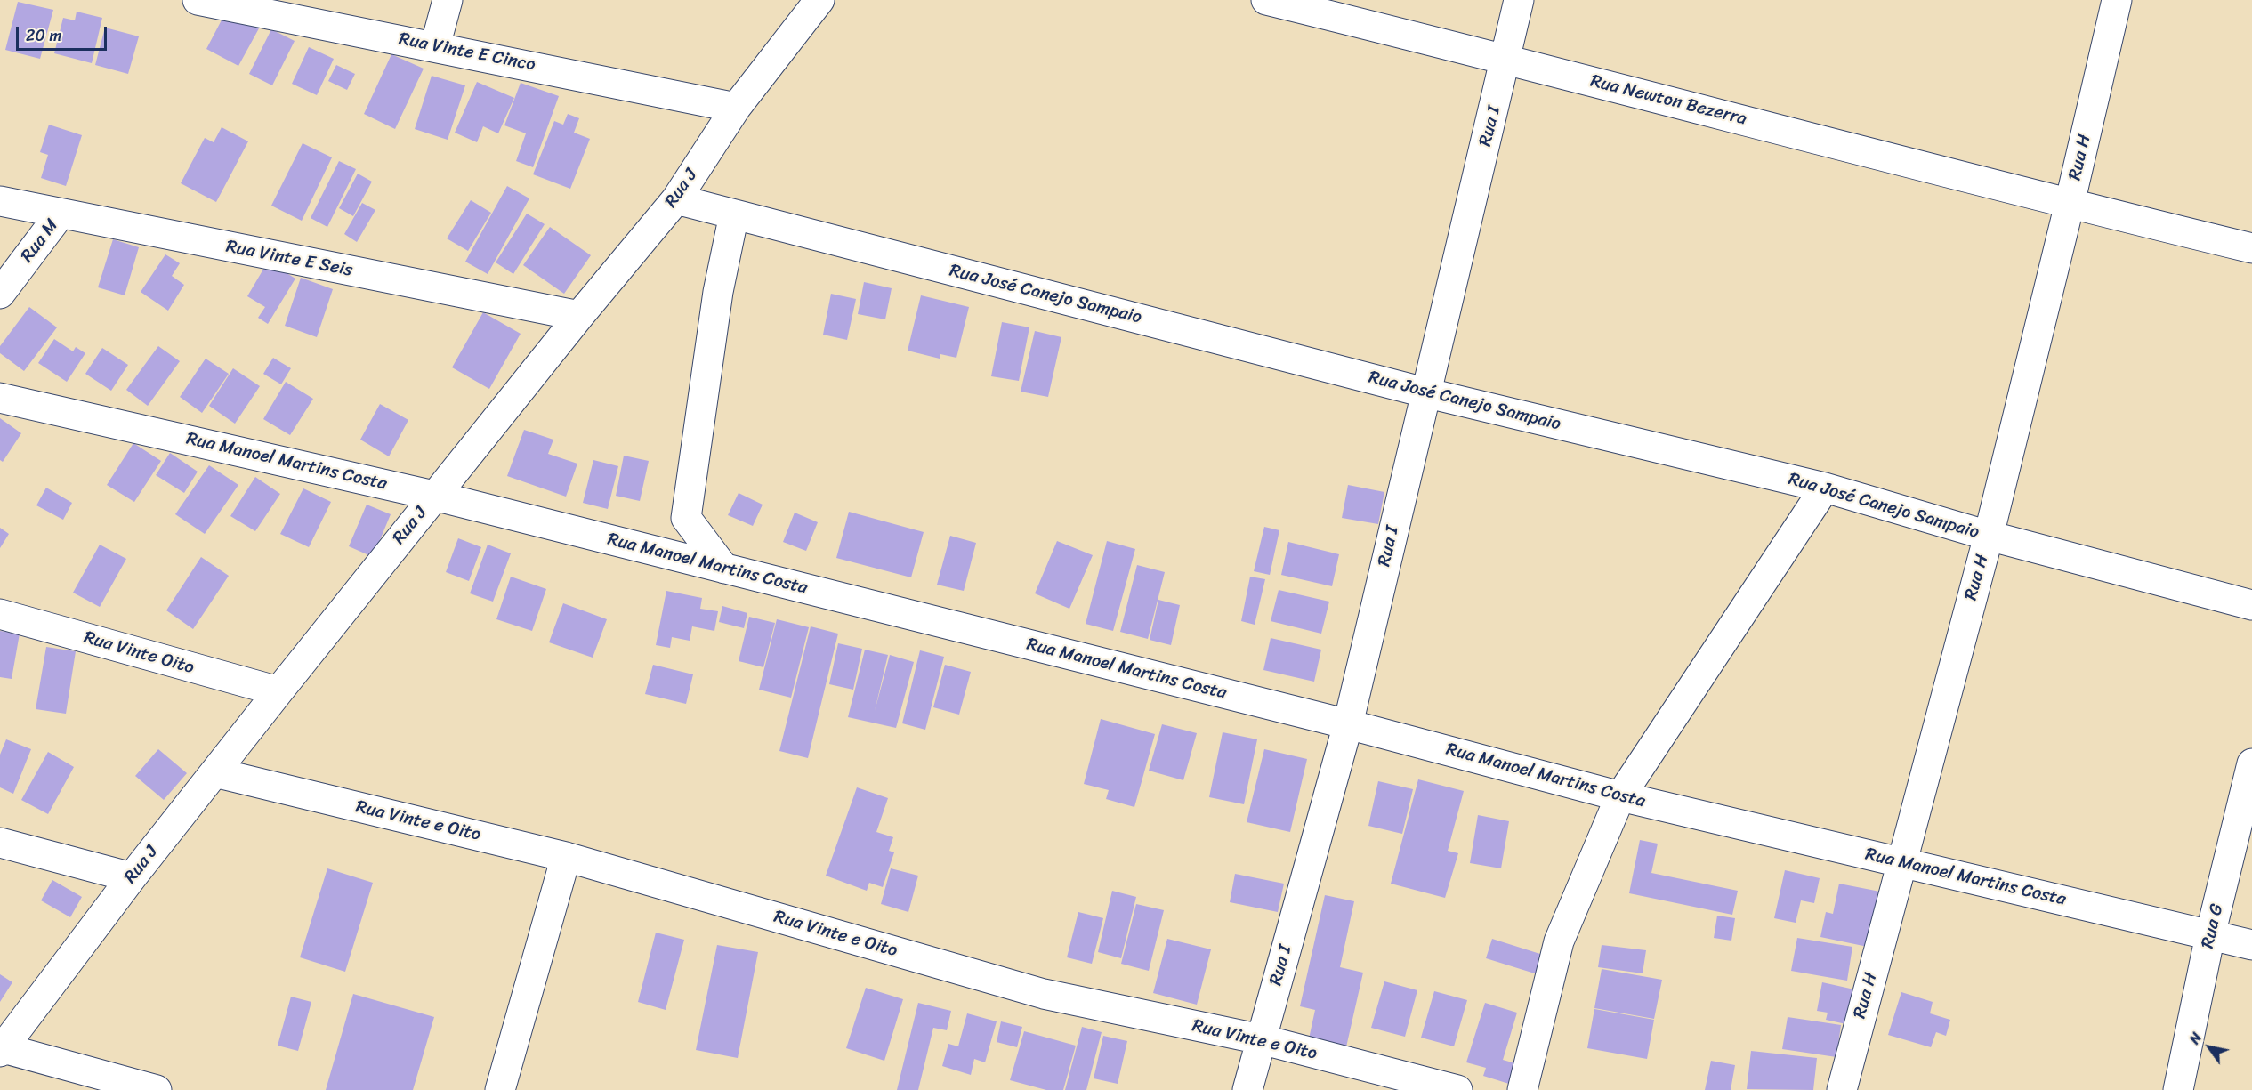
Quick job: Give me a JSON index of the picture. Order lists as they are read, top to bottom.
{
  "streets": {
    "street": [
      "Rua Vinte E Cinco",
      "Rua Newton Bezerra",
      "Rua I",
      "Rua H",
      "Rua J",
      "Rua M",
      "Rua Vinte E Seis",
      "Rua José Canejo Sampaio",
      "Rua Manoel Martins Costa",
      "Rua Vinte Oito",
      "Rua Vinte e Oito",
      "Rua G"
    ]
  },
  "crossings": [
    ["Rua Vinte E Cinco", "Rua J"],
    ["Rua Newton Bezerra", "Rua I"],
    ["Rua Newton Bezerra", "Rua H"],
    ["Rua I", "Rua José Canejo Sampaio"],
    ["Rua I", "Rua Manoel Martins Costa"],
    ["Rua I", "Rua Vinte e Oito"],
    ["Rua H", "Rua José Canejo Sampaio"],
    ["Rua H", "Rua Manoel Martins Costa"],
    ["Rua J", "Rua Vinte E Seis"],
    ["Rua J", "Rua José Canejo Sampaio"],
    ["Rua J", "Rua Manoel Martins Costa"],
    ["Rua J", "Rua Vinte Oito"],
    ["Rua J", "Rua Vinte e Oito"],
    ["Rua M", "Rua Vinte E Seis"],
    ["Rua Manoel Martins Costa", "Rua G"]
  ],
  "scale_bar": "20 m",
  "north": "top left"
}
